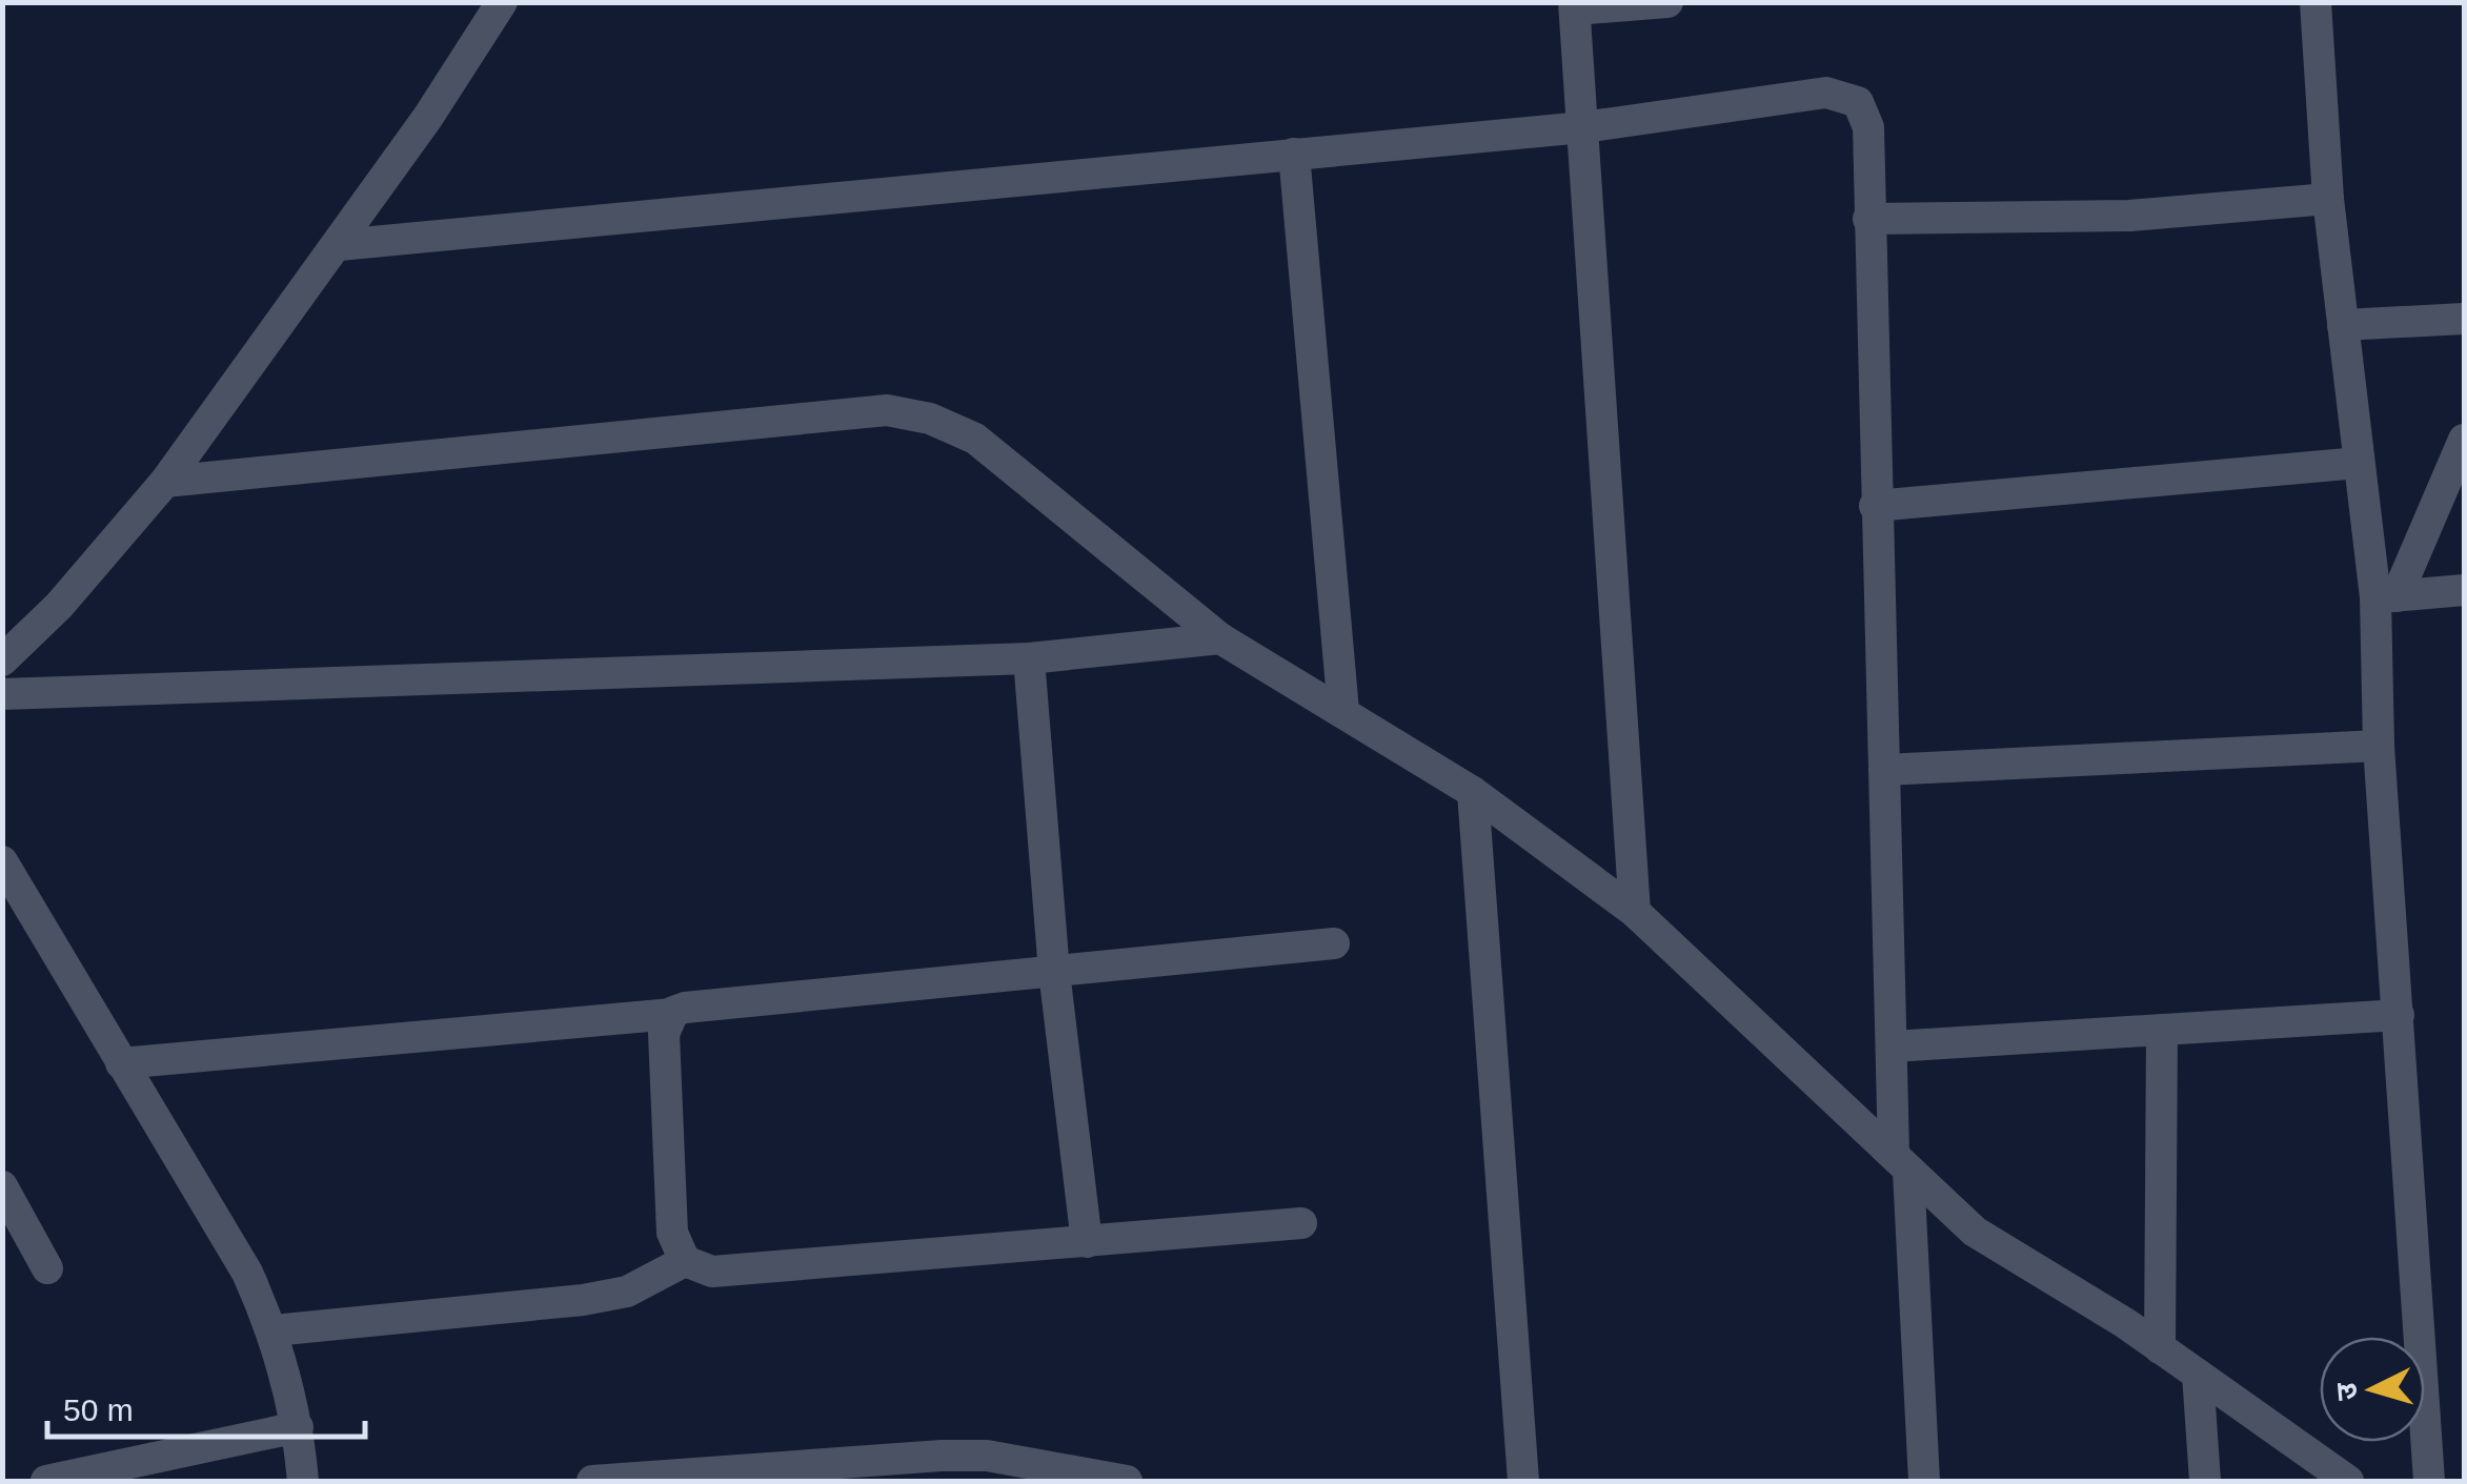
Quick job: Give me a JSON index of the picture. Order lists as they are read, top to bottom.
{
  "scale_bar": "50 m",
  "north": "left"
}
